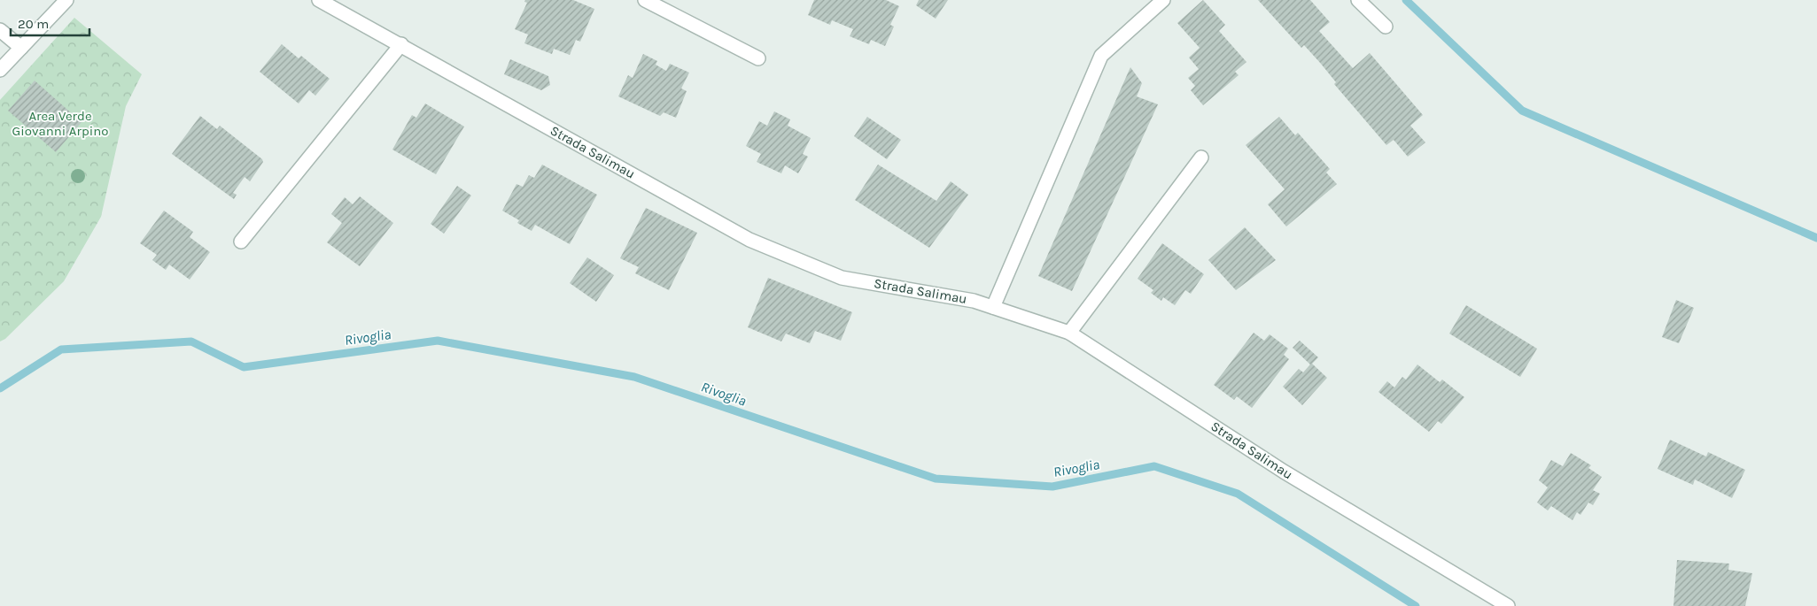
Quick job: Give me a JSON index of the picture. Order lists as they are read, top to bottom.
{
  "streets": {
    "street": ["Strada Salimau"]
  },
  "water": ["Rivoglia"],
  "parks": ["Area Verde Giovanni Arpino"],
  "scale_bar": "20 m"
}
